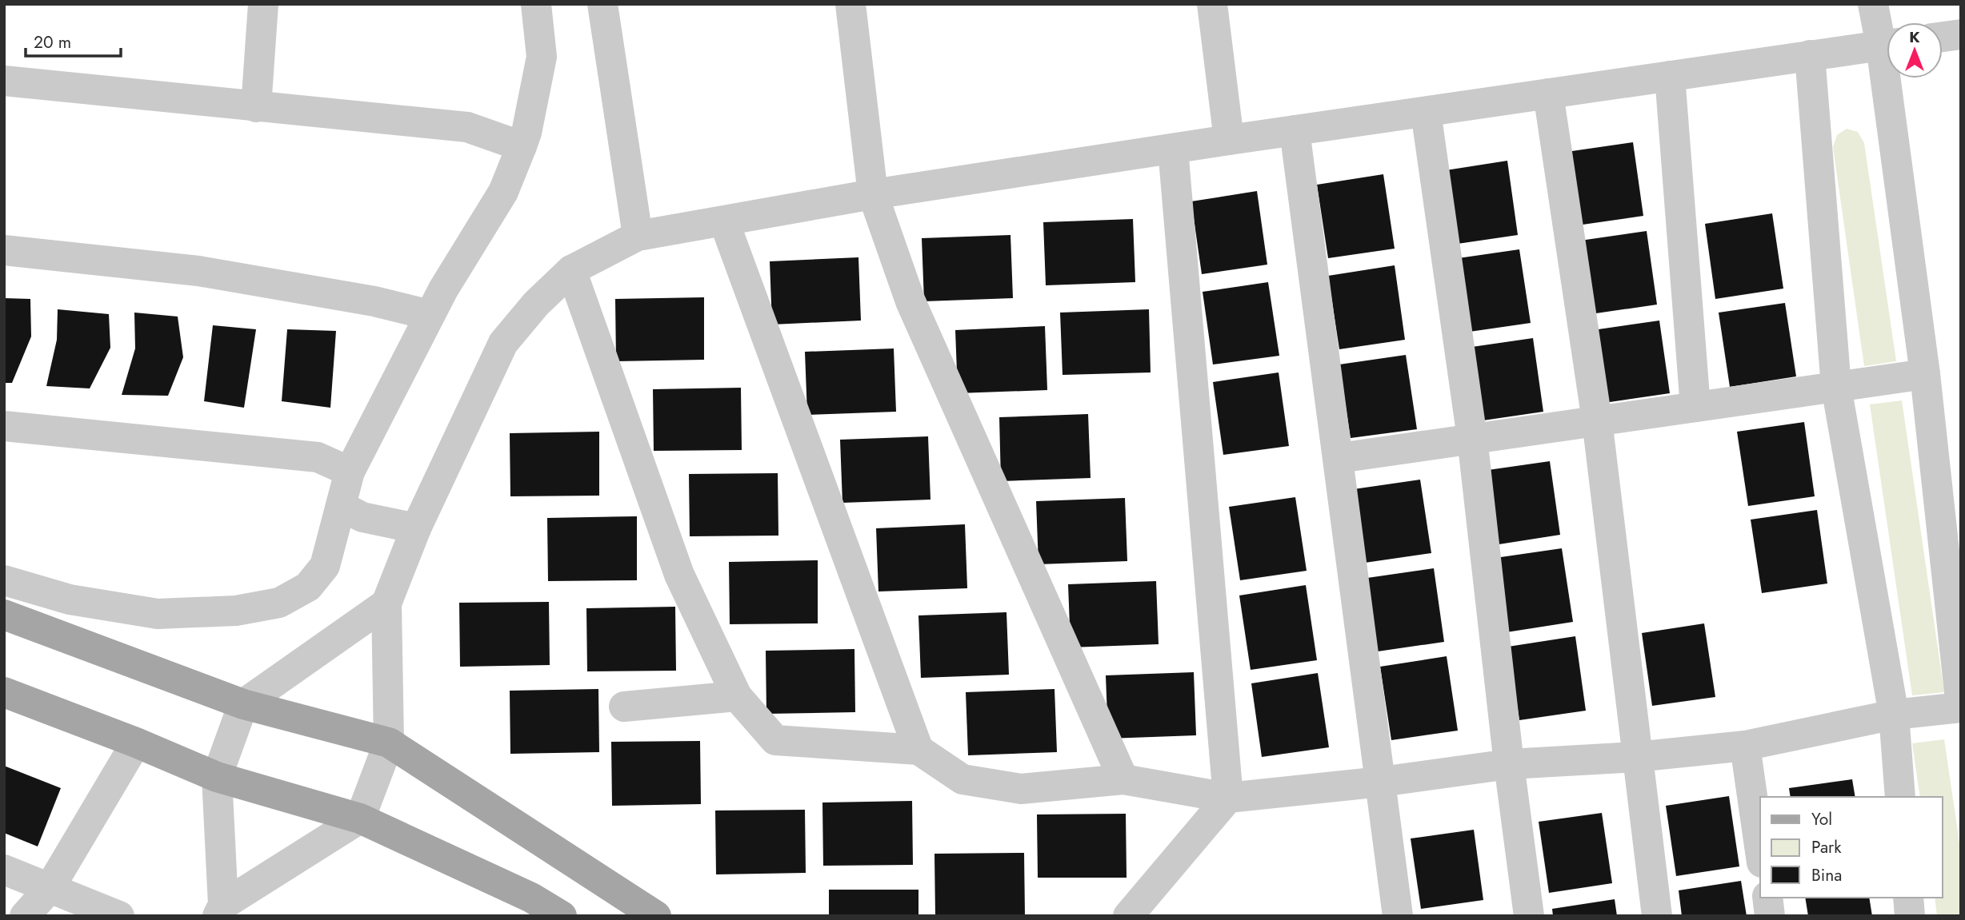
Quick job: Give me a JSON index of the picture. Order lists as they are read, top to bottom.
{
  "legend": ["Yol", "Park", "Bina"],
  "scale_bar": "20 m",
  "north": "top"
}
